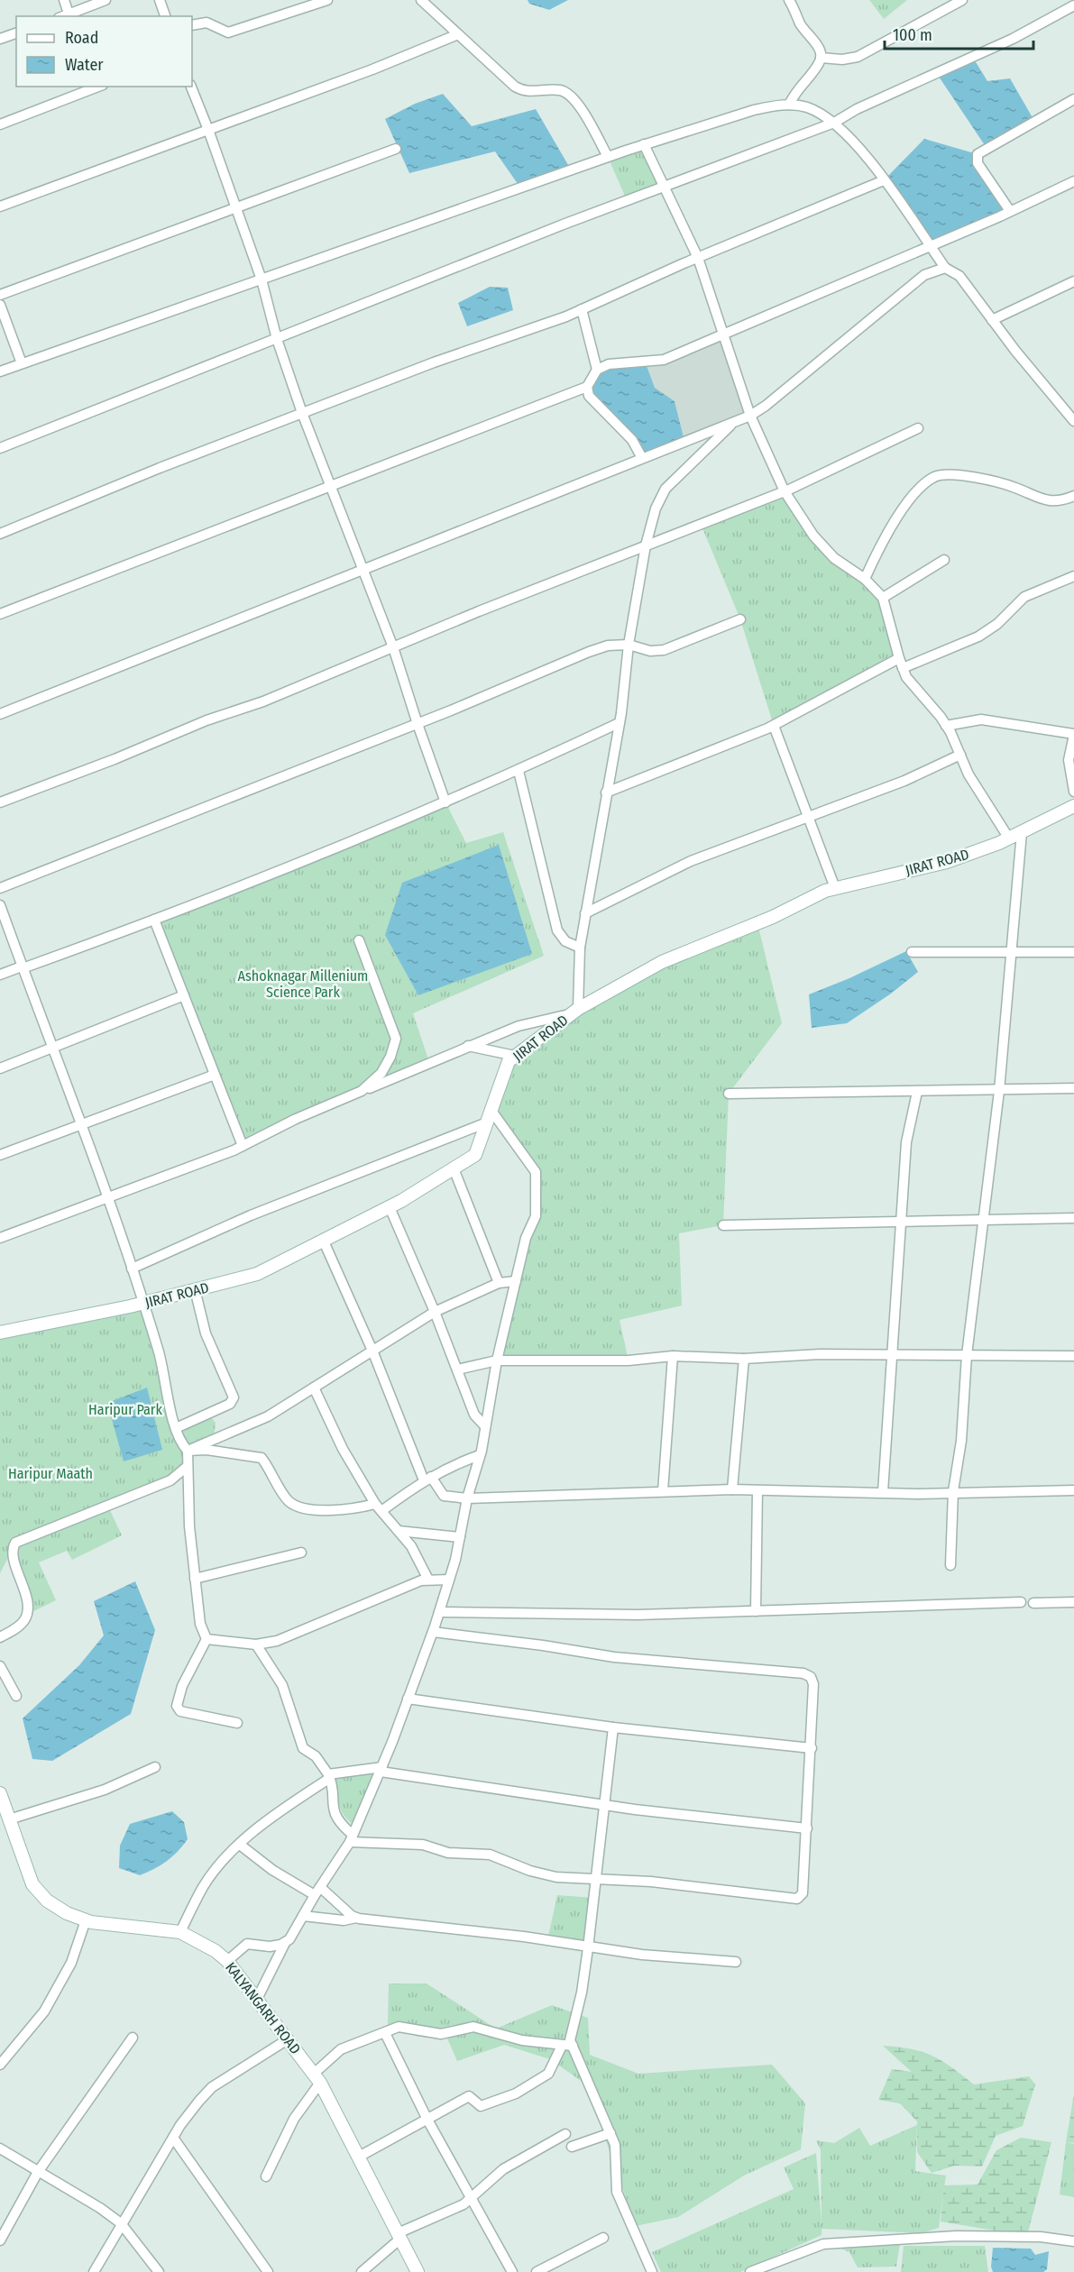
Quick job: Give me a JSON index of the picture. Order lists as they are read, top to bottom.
{
  "streets": {
    "main road": ["JIRAT ROAD", "KALYANGARH ROAD"]
  },
  "parks": ["Ashoknagar Millenium Science Park", "Haripur Park", "Haripur Maath"],
  "legend": ["Road", "Water"],
  "scale_bar": "100 m"
}
